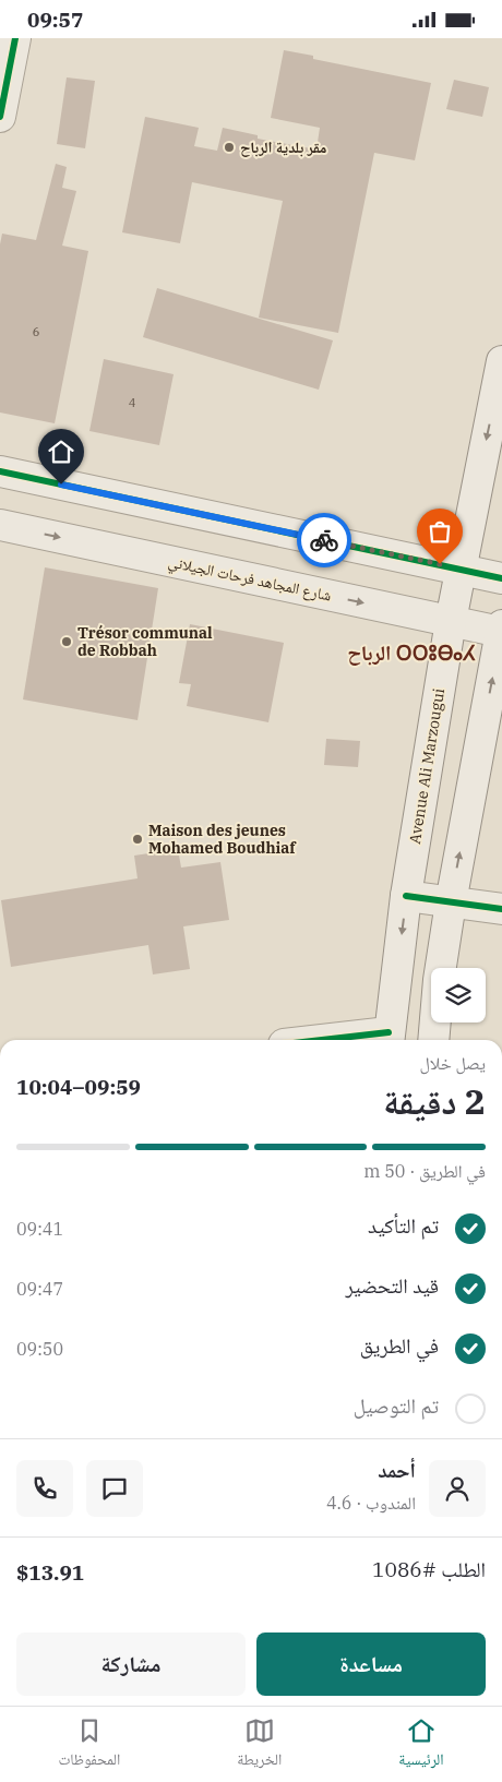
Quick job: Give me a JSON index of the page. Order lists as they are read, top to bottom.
{
  "streets": {
    "street": ["شارع المجاهد فرحات الجيلاني", "Avenue Ali Marzougui"]
  },
  "crossings": [
    ["شارع المجاهد فرحات الجيلاني", "Avenue Ali Marzougui"]
  ],
  "districts": ["الرباح ⵔⵔⵓⴱⴰⵃ"],
  "places": ["مقر بلدية الرباح", "Trésor communal de Robbah", "Maison des jeunes Mohamed Boudhiaf"],
  "house_numbers": ["6", "4"],
  "page": {
    "status": "09:57",
    "heading": ["2 دقيقة", "يصل خلال", "09:59–10:04"],
    "panel": [
      "أحمد",
      "المندوب · 4.6",
      "الطلب #1086",
      "$13.91"
    ],
    "bar": "في الطريق · 50 m",
    "list": [
      ["تم التأكيد", "09:41"],
      ["قيد التحضير", "09:47"],
      ["في الطريق", "09:50"],
      "تم التوصيل"
    ],
    "buttons": ["مساعدة", "مشاركة"],
    "tabs": ["الرئيسية", "الخريطة", "المحفوظات"]
  }
}
